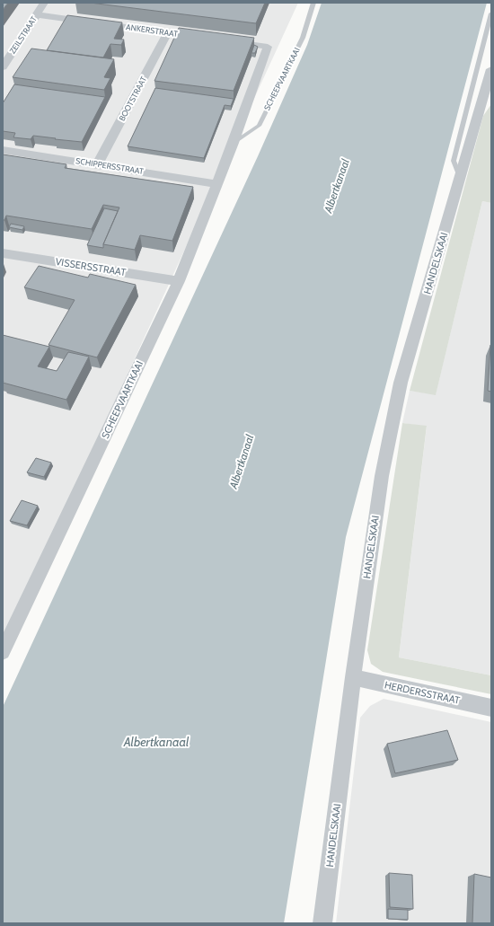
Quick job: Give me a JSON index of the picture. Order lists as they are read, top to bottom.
{
  "streets": {
    "street": [
      "ANKERSTRAAT",
      "ZEILSTRAAT",
      "SCHEEPVAARTKAAI",
      "BOOTSTRAAT",
      "SCHIPPERSSTRAAT",
      "HANDELSKAAI",
      "VISSERSSTRAAT",
      "HERDERSSTRAAT"
    ]
  },
  "crossings": [
    ["ANKERSTRAAT", "ZEILSTRAAT"],
    ["ANKERSTRAAT", "BOOTSTRAAT"],
    ["SCHEEPVAARTKAAI", "SCHIPPERSSTRAAT"],
    ["SCHEEPVAARTKAAI", "VISSERSSTRAAT"],
    ["BOOTSTRAAT", "SCHIPPERSSTRAAT"],
    ["HANDELSKAAI", "HERDERSSTRAAT"]
  ],
  "water": ["Albertkanaal"]
}
